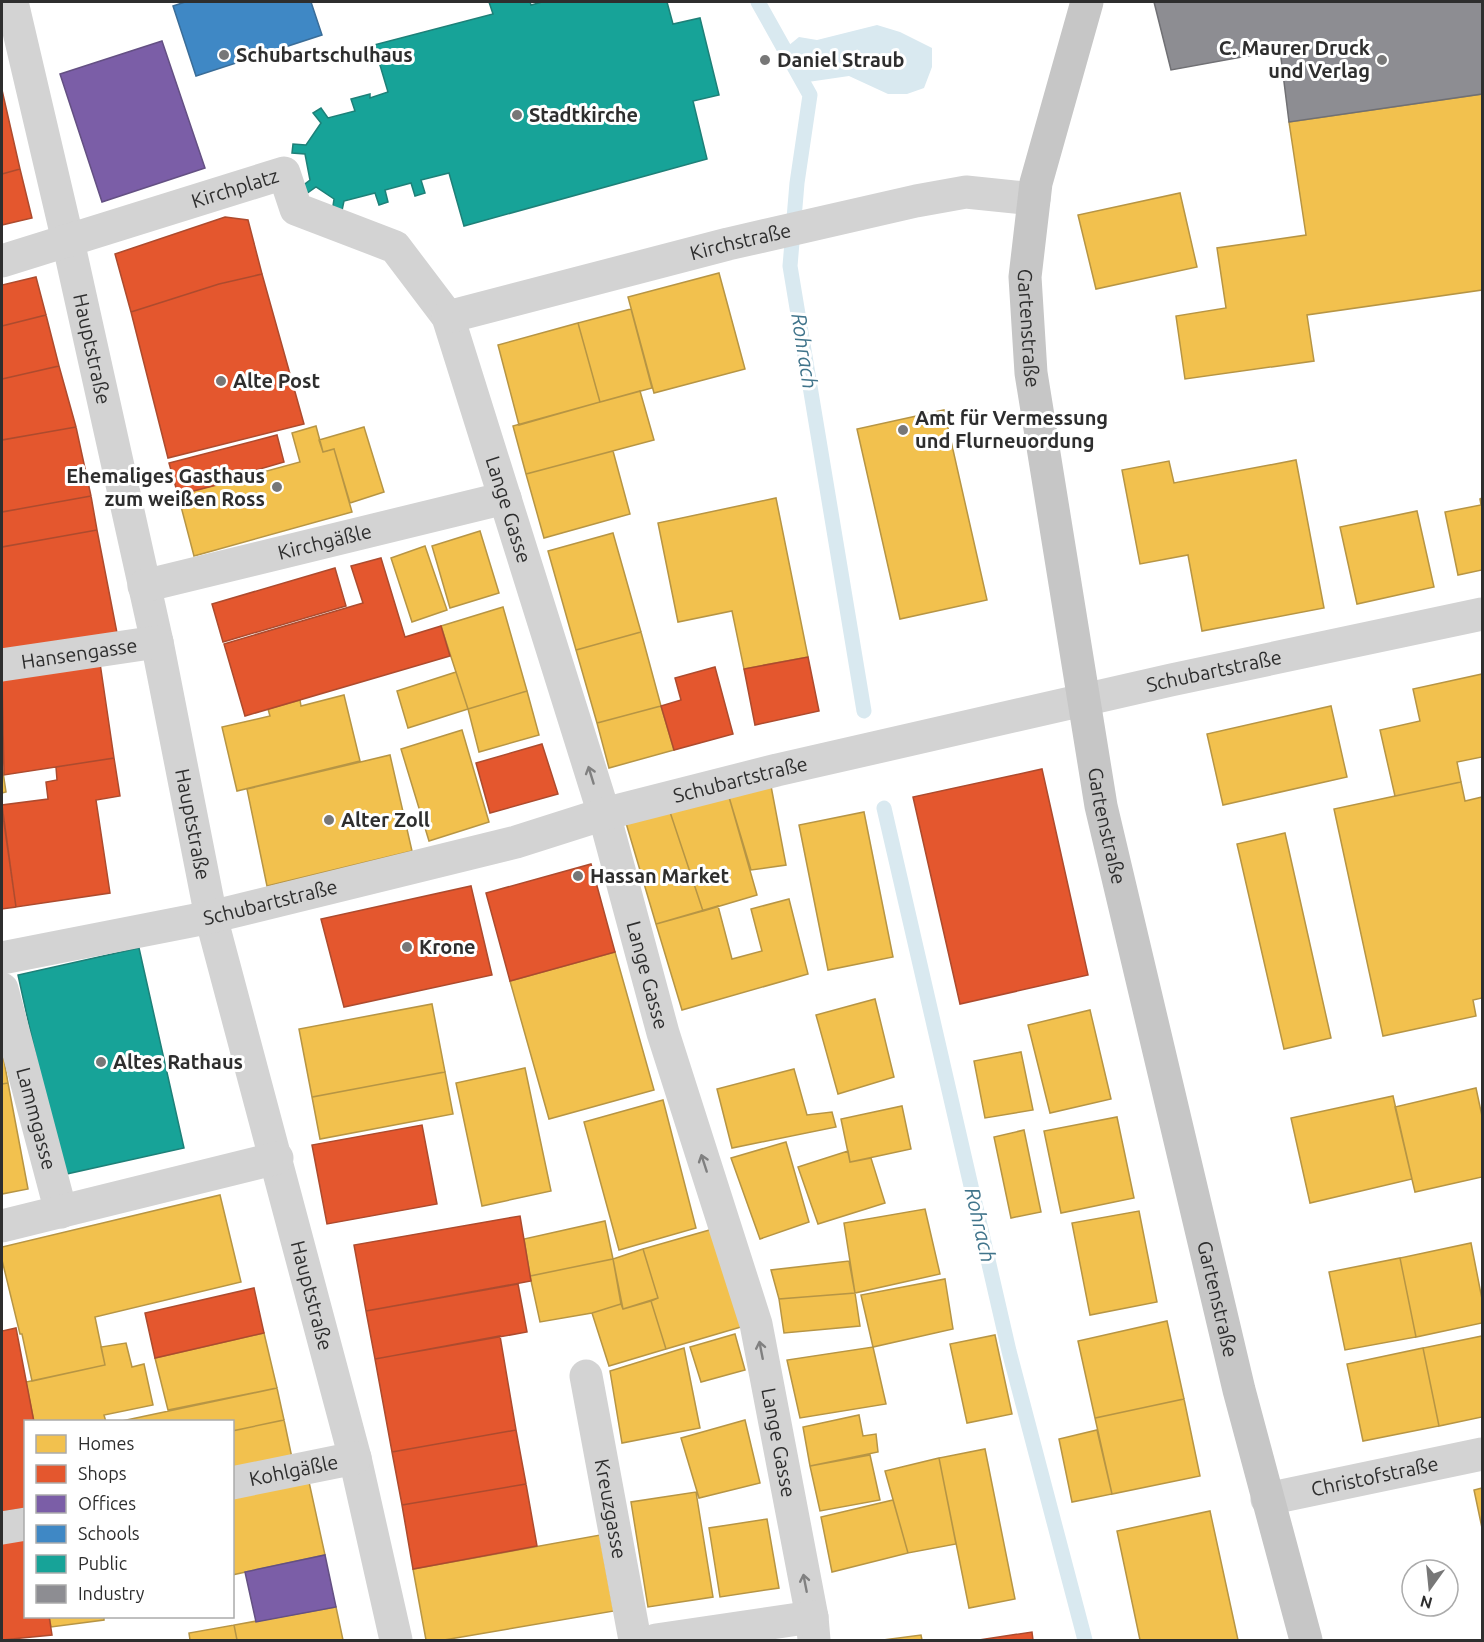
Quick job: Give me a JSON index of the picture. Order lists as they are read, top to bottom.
{
  "streets": {
    "main road": ["Gartenstraße"],
    "street": [
      "Kirchplatz",
      "Kirchstraße",
      "Hauptstraße",
      "Lange Gasse",
      "Kirchgäßle",
      "Hansengasse",
      "Schubartstraße",
      "Lammgasse",
      "Kohlgäßle",
      "Christofstraße",
      "Kreuzgasse"
    ]
  },
  "crossings": [
    ["Kirchplatz", "Kirchstraße"],
    ["Kirchplatz", "Hauptstraße"],
    ["Kirchplatz", "Lange Gasse"],
    ["Kirchstraße", "Gartenstraße"],
    ["Kirchstraße", "Lange Gasse"],
    ["Gartenstraße", "Schubartstraße"],
    ["Gartenstraße", "Christofstraße"],
    ["Hauptstraße", "Kirchgäßle"],
    ["Hauptstraße", "Hansengasse"],
    ["Hauptstraße", "Schubartstraße"],
    ["Hauptstraße", "Kohlgäßle"],
    ["Lange Gasse", "Kirchgäßle"],
    ["Lange Gasse", "Schubartstraße"]
  ],
  "one_way": ["Lange Gasse"],
  "water": ["Rohrach"],
  "places": [
    "Schubartschulhaus",
    "Daniel Straub",
    "C. Maurer Druck und Verlag",
    "Stadtkirche",
    "Alte Post",
    "Amt für Vermessung und Flurneuordung",
    "Ehemaliges Gasthaus zum weißen Ross",
    "Alter Zoll",
    "Hassan Market",
    "Krone",
    "Altes Rathaus"
  ],
  "legend": [
    "Homes",
    "Shops",
    "Offices",
    "Schools",
    "Public",
    "Industry"
  ],
  "north": "bottom"
}
